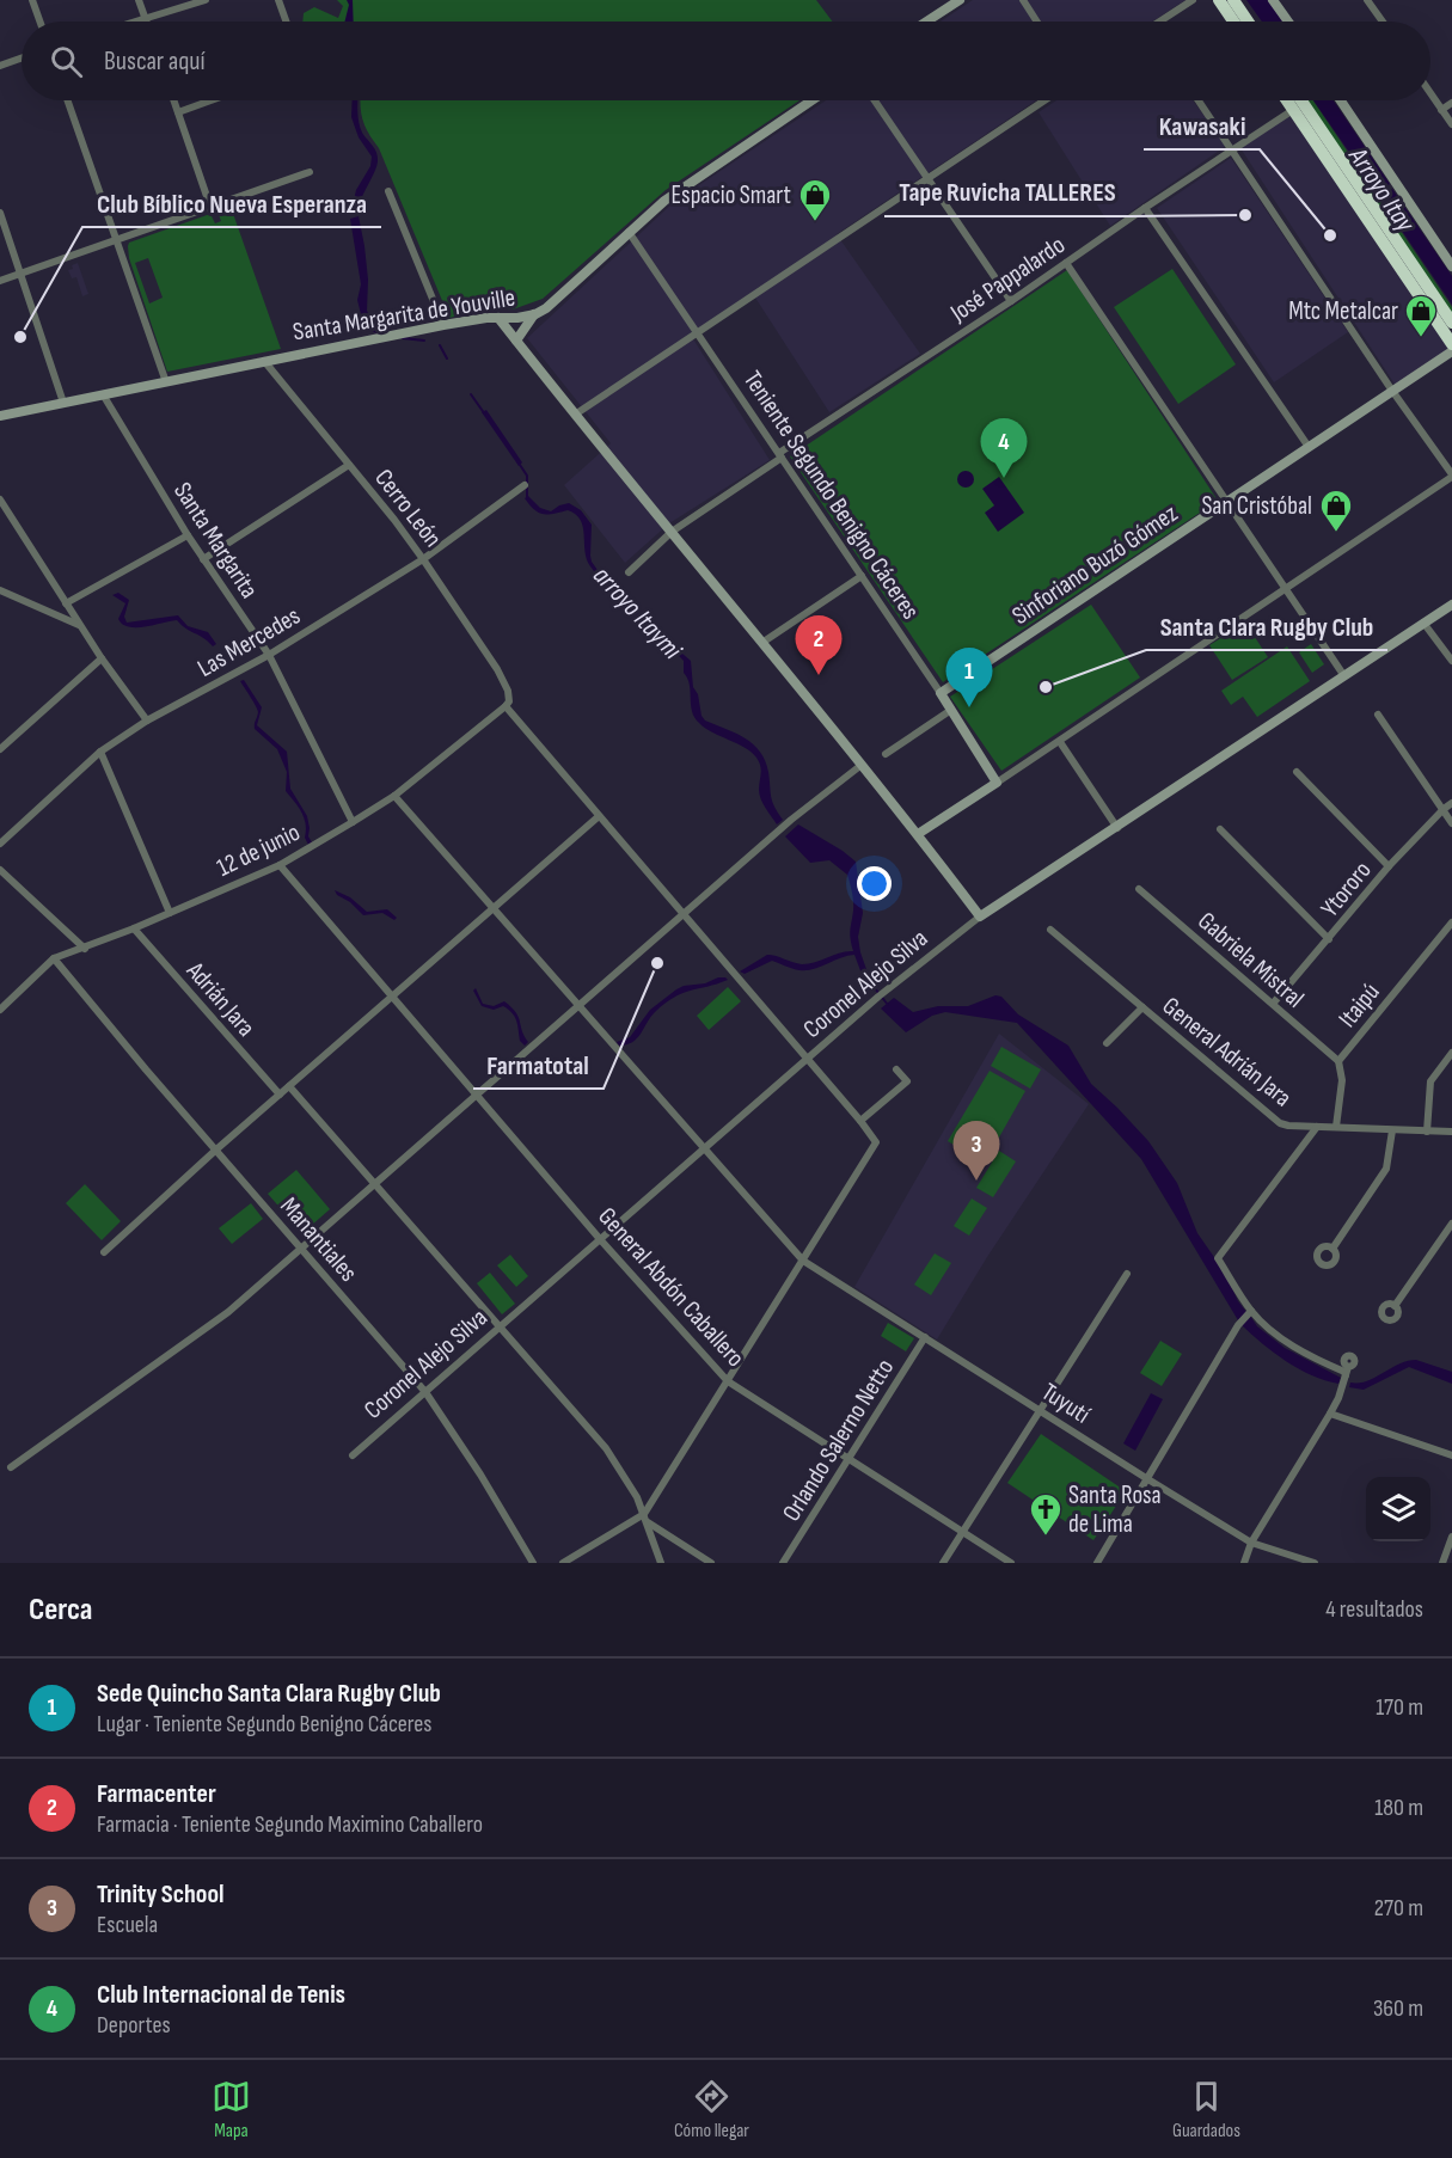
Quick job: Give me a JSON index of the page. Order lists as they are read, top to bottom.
{
  "streets": {
    "main road": [
      "Santa Margarita de Youville",
      "Teniente Segundo Benigno Cáceres",
      "Sinforiano Buzó Gómez",
      "Coronel Alejo Silva"
    ],
    "street": [
      "José Pappalardo",
      "Cerro León",
      "Santa Margarita",
      "Las Mercedes",
      "12 de junio",
      "Ytororo",
      "Gabriela Mistral",
      "Adrián Jara",
      "Itaipú",
      "General Adrián Jara",
      "Manantiales",
      "General Abdón Caballero",
      "Tuyutí",
      "Orlando Salerno Netto"
    ]
  },
  "crossings": [
    ["José Pappalardo", "Teniente Segundo Benigno Cáceres"],
    ["Santa Margarita de Youville", "Teniente Segundo Benigno Cáceres"],
    ["Santa Margarita de Youville", "Cerro León"],
    ["Santa Margarita de Youville", "Santa Margarita"],
    ["Teniente Segundo Benigno Cáceres", "Sinforiano Buzó Gómez"],
    ["Cerro León", "Las Mercedes"],
    ["Cerro León", "12 de junio"],
    ["Santa Margarita", "Las Mercedes"],
    ["Santa Margarita", "12 de junio"],
    ["12 de junio", "Adrián Jara"],
    ["12 de junio", "Manantiales"],
    ["12 de junio", "General Abdón Caballero"],
    ["12 de junio", "Tuyutí"],
    ["Ytororo", "Gabriela Mistral"],
    ["Gabriela Mistral", "Itaipú"],
    ["Coronel Alejo Silva", "Manantiales"],
    ["Coronel Alejo Silva", "General Abdón Caballero"],
    ["Coronel Alejo Silva", "Tuyutí"],
    ["Itaipú", "General Adrián Jara"],
    ["General Abdón Caballero", "Orlando Salerno Netto"],
    ["Tuyutí", "Orlando Salerno Netto"]
  ],
  "water": ["Arroyo Itay", "arroyo Itaymi"],
  "places": {
    "other": [
      "Tape Ruvicha TALLERES",
      "Kawasaki",
      "Club Bíblico Nueva Esperanza",
      "Santa Clara Rugby Club",
      "Farmatotal"
    ],
    "shop": ["Espacio Smart", "Mtc Metalcar", "San Cristóbal"],
    "church": ["Santa Rosa de Lima"]
  },
  "page": {
    "search": "Buscar aquí",
    "pins": [
      "4",
      "2",
      "1",
      "3"
    ],
    "heading": ["Cerca", "4 resultados"],
    "list": [
      {
        "mark": "1",
        "name": "Sede Quincho Santa Clara Rugby Club",
        "note": "Lugar · Teniente Segundo Benigno Cáceres",
        "value": "170 m"
      },
      {
        "mark": "2",
        "name": "Farmacenter",
        "note": "Farmacia · Teniente Segundo Maximino Caballero",
        "value": "180 m"
      },
      {
        "mark": "3",
        "name": "Trinity School",
        "note": "Escuela",
        "value": "270 m"
      },
      {
        "mark": "4",
        "name": "Club Internacional de Tenis",
        "note": "Deportes",
        "value": "360 m"
      }
    ],
    "nav": ["Mapa", "Cómo llegar", "Guardados"]
  }
}
